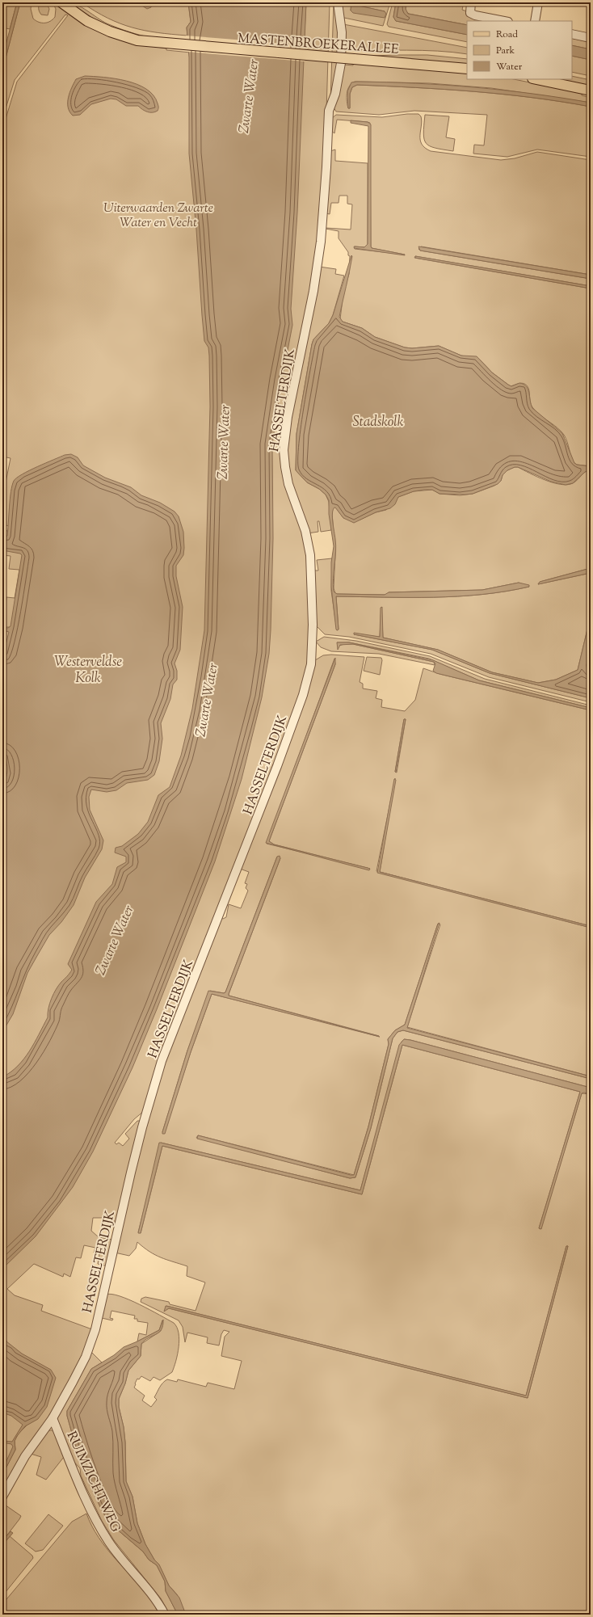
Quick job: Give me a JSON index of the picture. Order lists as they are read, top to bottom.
{
  "streets": {
    "main road": ["MASTENBROEKERALLEE"],
    "street": ["HASSELTERDIJK", "RUIMZICHTWEG"]
  },
  "crossings": [
    ["HASSELTERDIJK", "RUIMZICHTWEG"]
  ],
  "water": ["Zwarte Water", "Stadskolk", "Westerveldse Kolk"],
  "parks": ["Uiterwaarden Zwarte Water en Vecht"],
  "legend": ["Road", "Park", "Water"]
}
